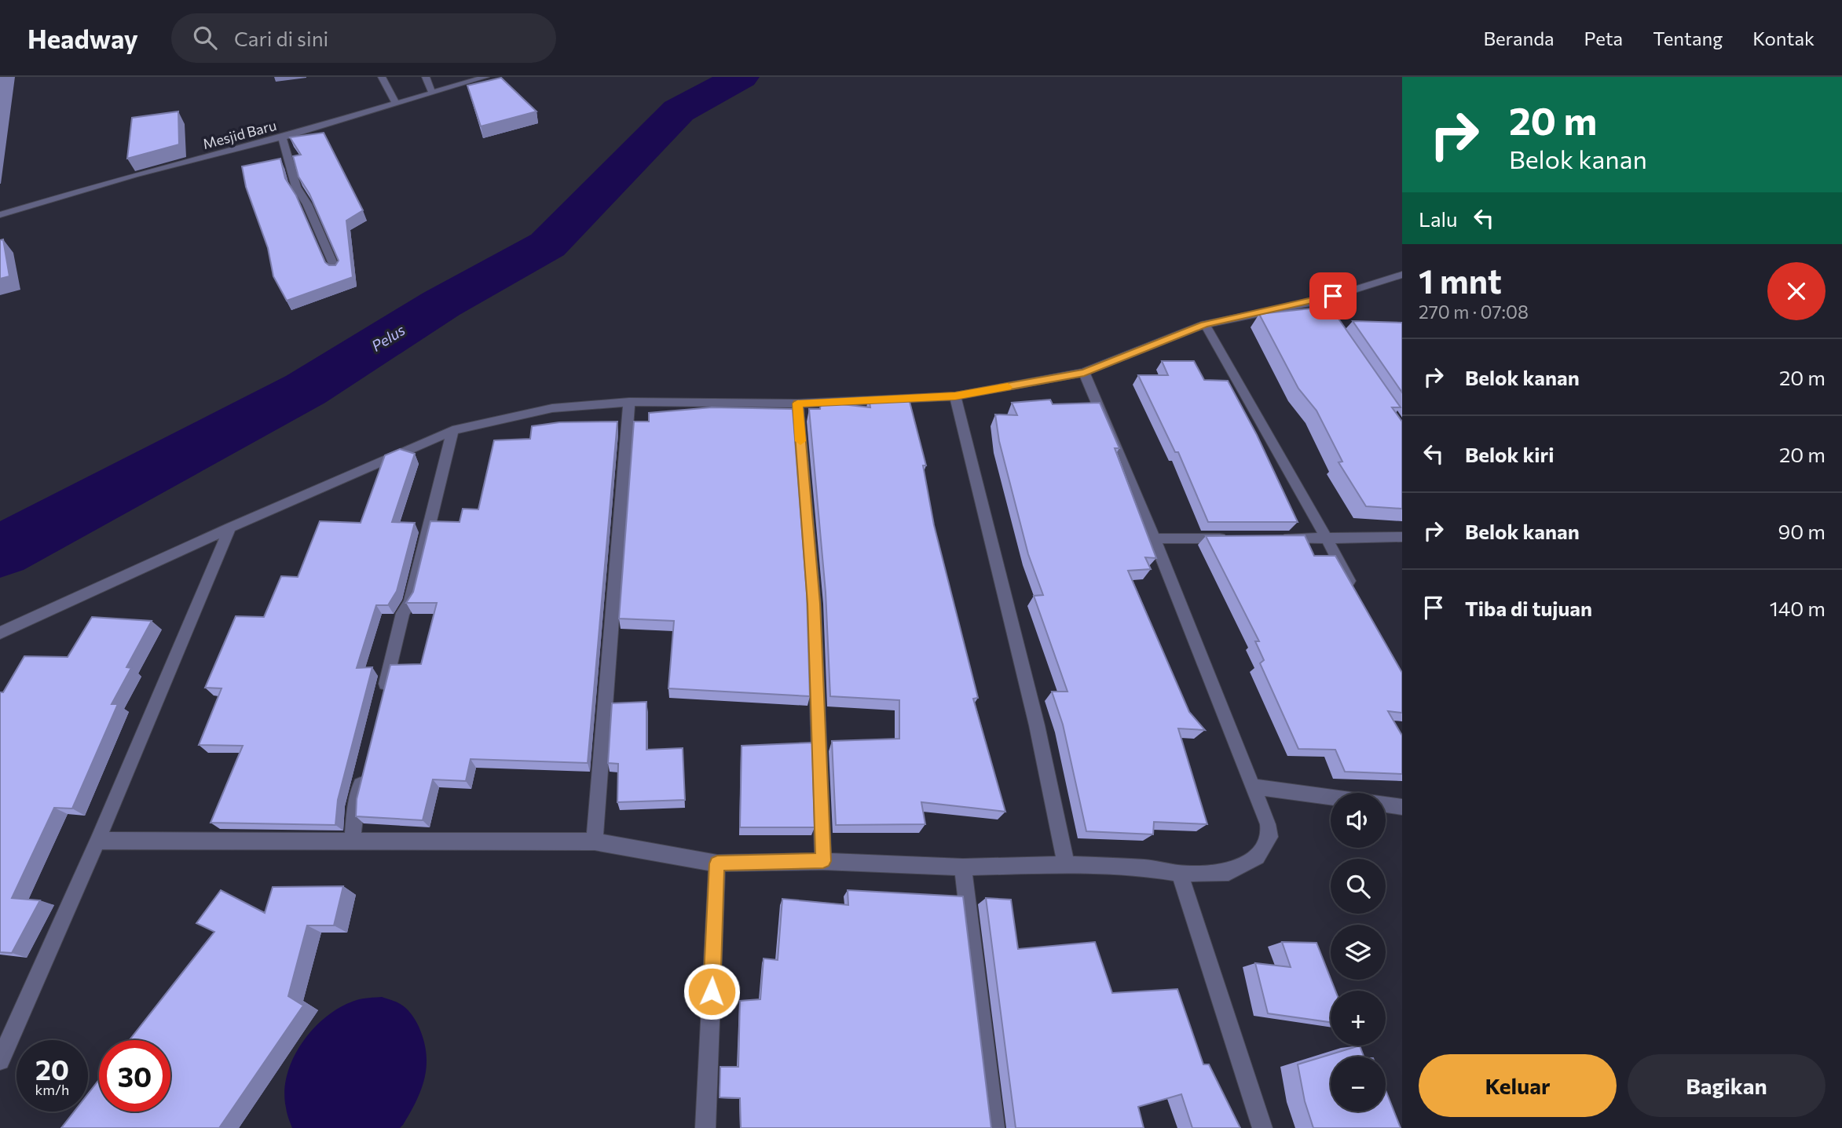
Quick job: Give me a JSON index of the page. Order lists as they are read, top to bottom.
{
  "streets": {
    "street": ["Mesjid Baru"]
  },
  "water": ["Pelus"],
  "page": {
    "header": "Headway",
    "search": "Cari di sini",
    "nav": [
      "Beranda",
      "Peta",
      "Tentang",
      "Kontak"
    ],
    "turn": ["20 m", "Belok kanan"],
    "then": "Lalu",
    "heading": ["1 mnt", "270 m · 07:08"],
    "list": [
      {
        "name": "Belok kanan",
        "value": "20 m"
      },
      {
        "name": "Belok kiri",
        "value": "20 m"
      },
      {
        "name": "Belok kanan",
        "value": "90 m"
      },
      {
        "name": "Tiba di tujuan",
        "value": "140 m"
      }
    ],
    "map_buttons": ["+", "−"],
    "speed": "20 km/h",
    "limit": "30",
    "buttons": ["Keluar", "Bagikan"]
  }
}
